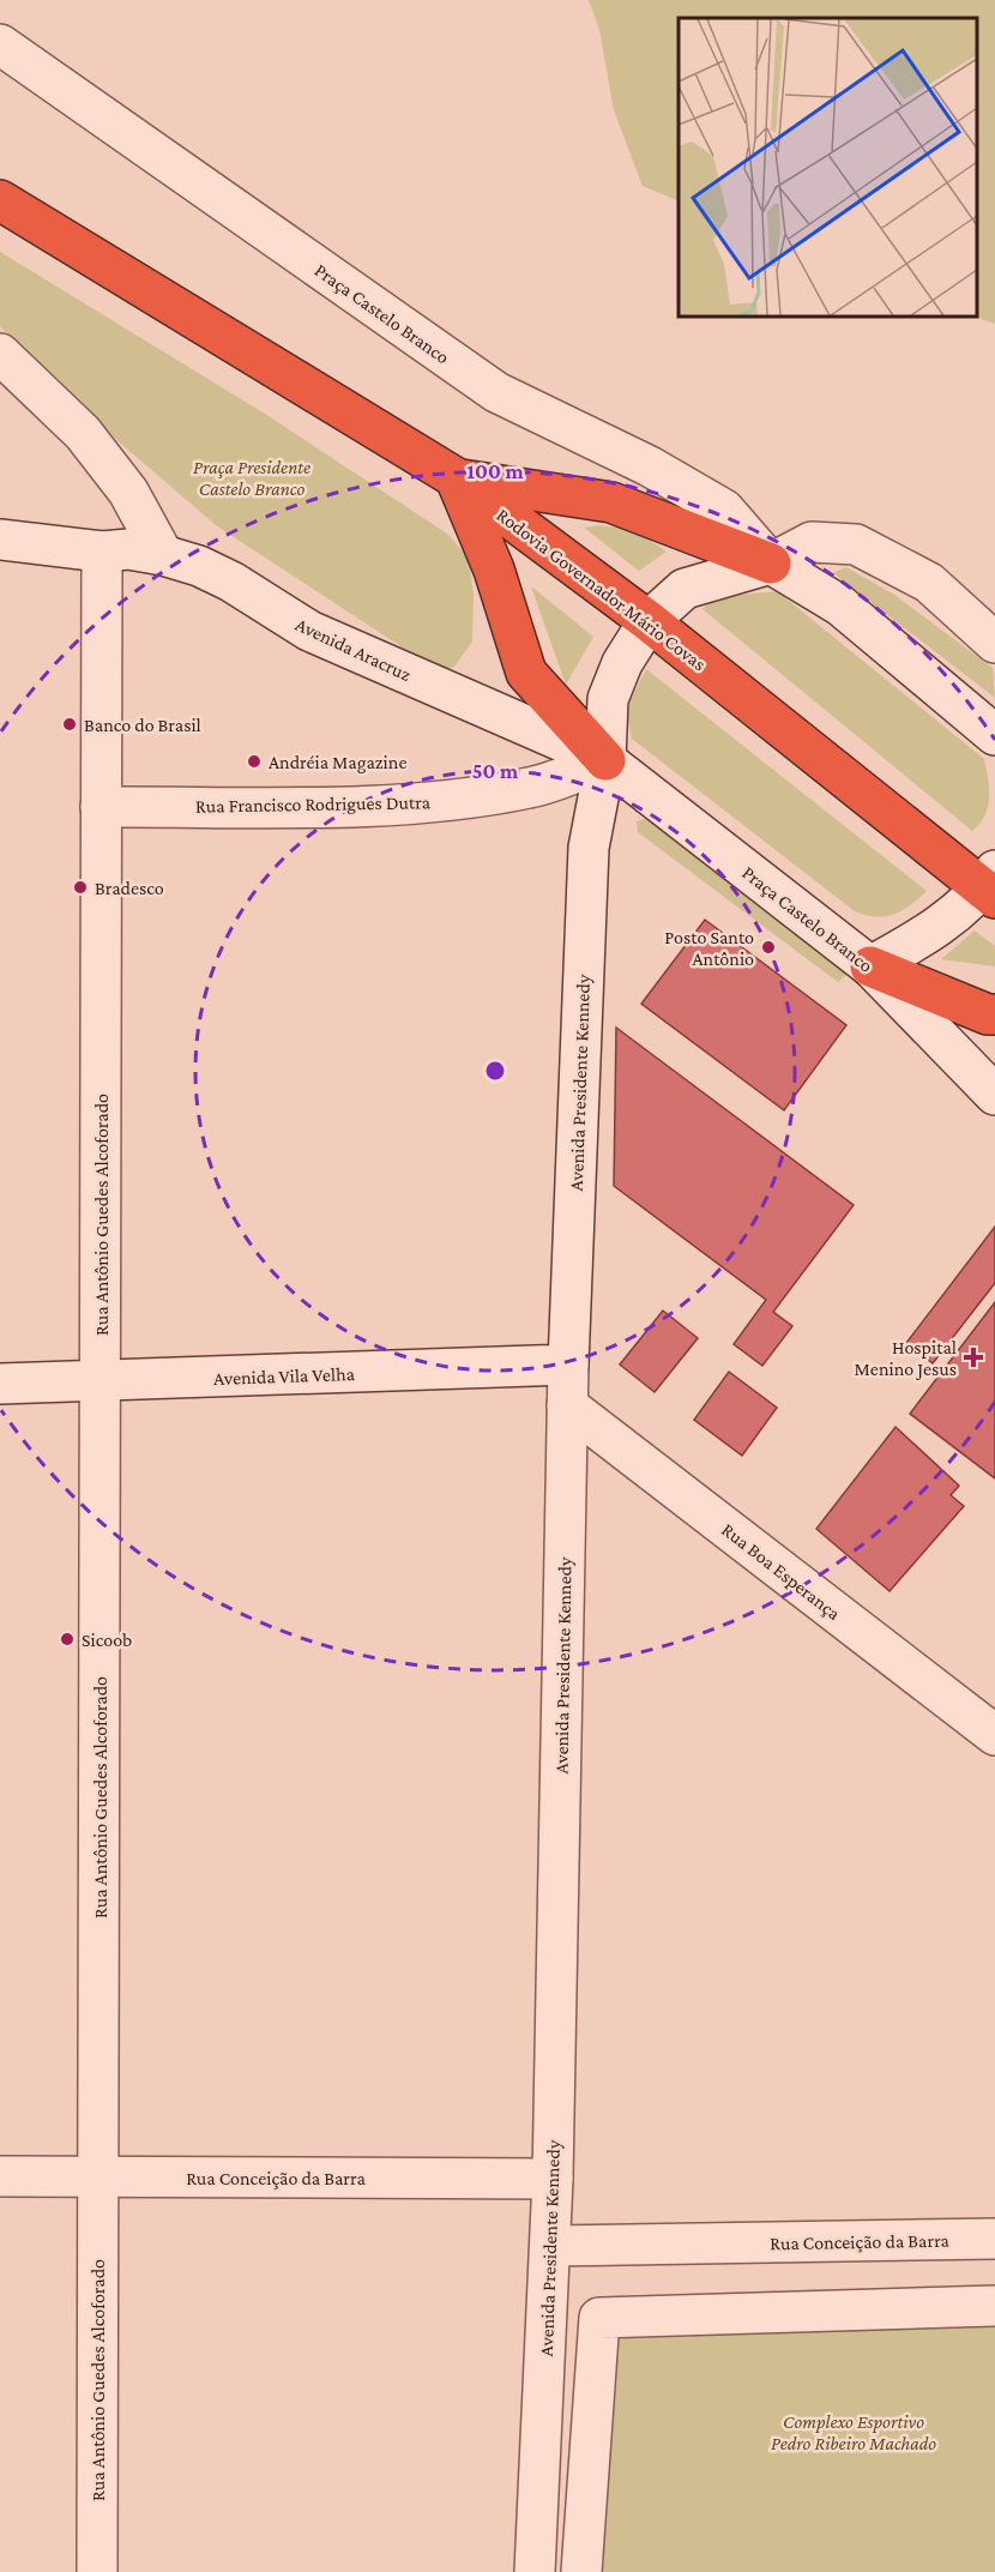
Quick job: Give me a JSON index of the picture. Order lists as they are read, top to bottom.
{
  "streets": {
    "highway": ["Rodovia Governador Mário Covas"],
    "street": [
      "Praça Castelo Branco",
      "Avenida Aracruz",
      "Rua Francisco Rodrigues Dutra",
      "Avenida Presidente Kennedy",
      "Rua Antônio Guedes Alcoforado",
      "Avenida Vila Velha",
      "Rua Boa Esperança",
      "Rua Conceição da Barra"
    ]
  },
  "crossings": [
    ["Praça Castelo Branco", "Avenida Aracruz"],
    ["Praça Castelo Branco", "Rua Francisco Rodrigues Dutra"],
    ["Praça Castelo Branco", "Avenida Presidente Kennedy"],
    ["Rodovia Governador Mário Covas", "Avenida Presidente Kennedy"],
    ["Avenida Aracruz", "Rua Francisco Rodrigues Dutra"],
    ["Avenida Aracruz", "Avenida Presidente Kennedy"],
    ["Avenida Aracruz", "Rua Antônio Guedes Alcoforado"],
    ["Rua Francisco Rodrigues Dutra", "Avenida Presidente Kennedy"],
    ["Rua Francisco Rodrigues Dutra", "Rua Antônio Guedes Alcoforado"],
    ["Avenida Presidente Kennedy", "Avenida Vila Velha"],
    ["Avenida Presidente Kennedy", "Rua Boa Esperança"],
    ["Avenida Presidente Kennedy", "Rua Conceição da Barra"],
    ["Rua Antônio Guedes Alcoforado", "Avenida Vila Velha"],
    ["Rua Antônio Guedes Alcoforado", "Rua Conceição da Barra"]
  ],
  "parks": ["Praça Presidente Castelo Branco", "Complexo Esportivo Pedro Ribeiro Machado"],
  "places": {
    "other": [
      "Banco do Brasil",
      "Andréia Magazine",
      "Bradesco",
      "Posto Santo Antônio",
      "Sicoob"
    ],
    "health": ["Hospital Menino Jesus"]
  },
  "rings": ["100 m", "50 m"]
}
